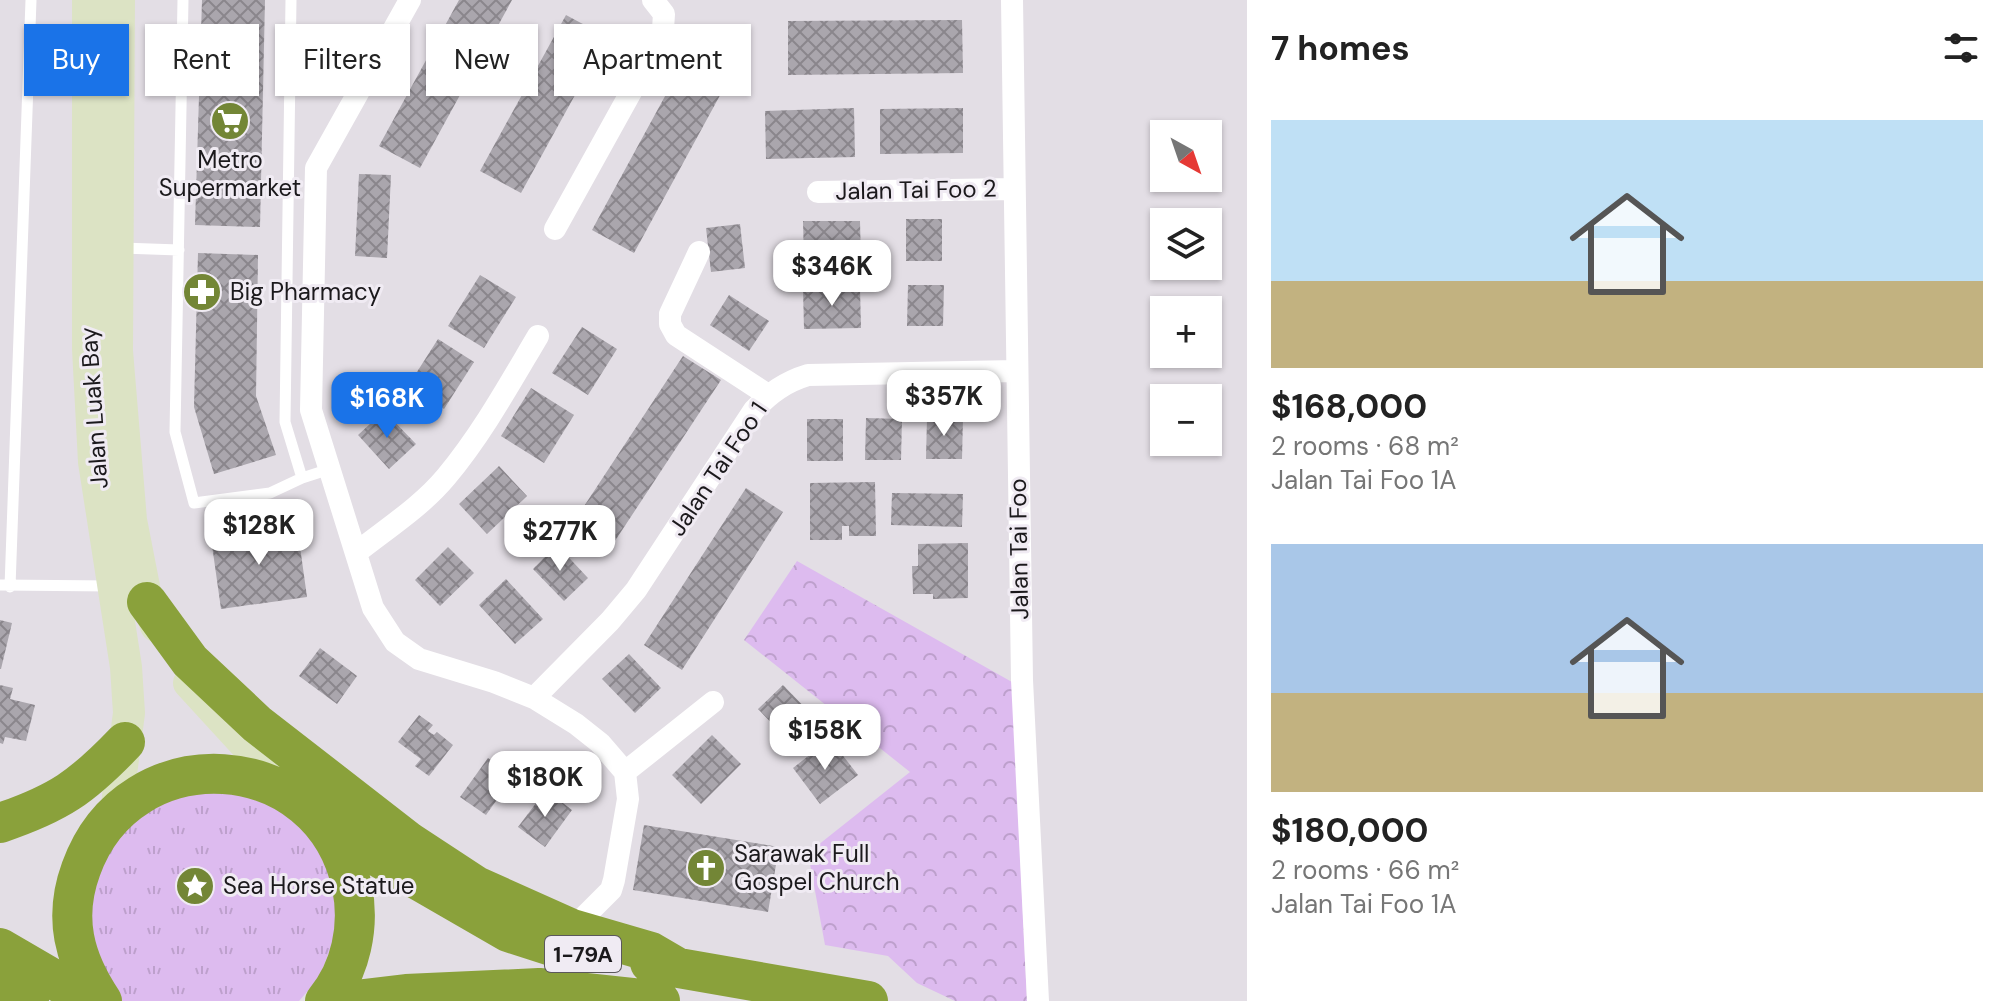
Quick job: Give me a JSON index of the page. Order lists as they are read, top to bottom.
{
  "streets": {
    "highway": ["1-79A"],
    "street": [
      "Jalan Tai Foo 2",
      "Jalan Luak Bay",
      "Jalan Tai Foo 1",
      "Jalan Tai Foo"
    ]
  },
  "crossings": [
    ["Jalan Tai Foo 2", "Jalan Tai Foo"],
    ["Jalan Tai Foo 1", "Jalan Tai Foo"]
  ],
  "places": {
    "supermarket": ["Metro Supermarket"],
    "pharmacy": ["Big Pharmacy"],
    "church": ["Sarawak Full Gospel Church"],
    "place": ["Sea Horse Statue"]
  },
  "north": "bottom right",
  "page": {
    "heading": "7 homes",
    "chip": [
      "Buy",
      "Rent",
      "Filters",
      "New",
      "Apartment"
    ],
    "list": [
      {
        "name": "$168,000",
        "note": "2 rooms · 68 m² · Jalan Tai Foo 1A"
      },
      {
        "name": "$180,000",
        "note": "2 rooms · 66 m² · Jalan Tai Foo 1A"
      }
    ],
    "map_buttons": ["+", "−"],
    "price": [
      "$346K",
      "$357K",
      "$168K",
      "$128K",
      "$277K",
      "$158K",
      "$180K"
    ]
  }
}
